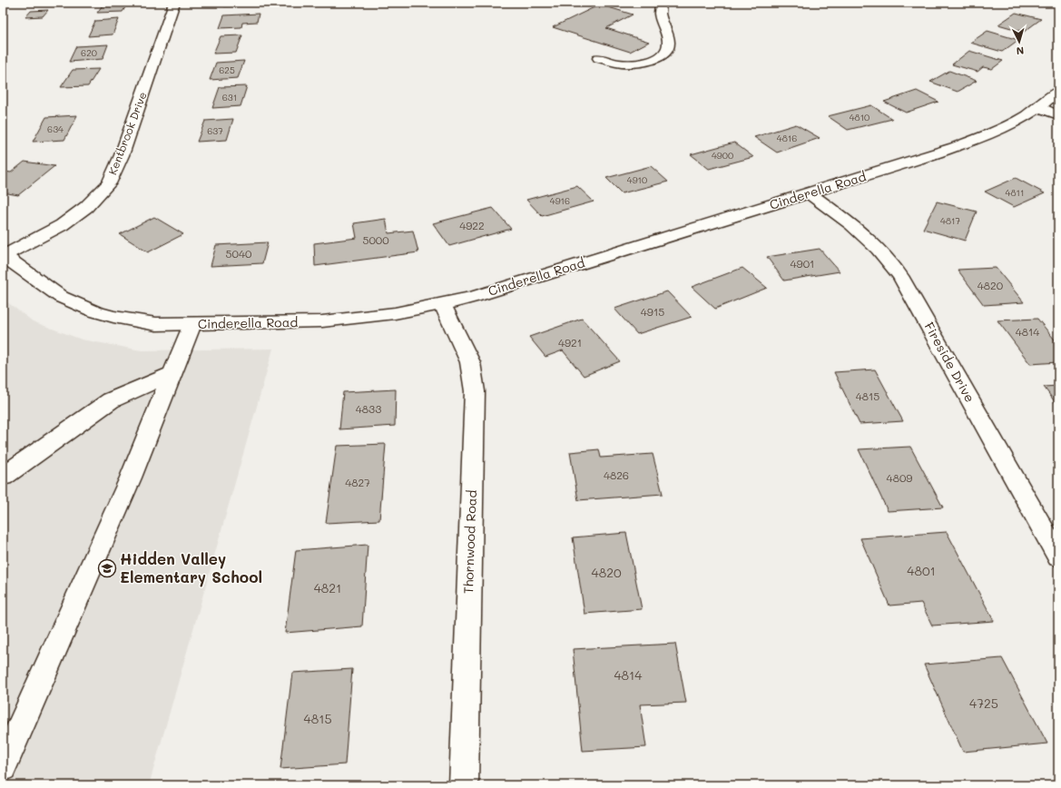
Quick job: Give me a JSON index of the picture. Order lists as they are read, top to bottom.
{
  "streets": {
    "street": [
      "Kentbrook Drive",
      "Cinderella Road",
      "Fireside Drive",
      "Thornwood Road"
    ]
  },
  "crossings": [
    ["Kentbrook Drive", "Cinderella Road"],
    ["Cinderella Road", "Fireside Drive"],
    ["Cinderella Road", "Thornwood Road"]
  ],
  "places": {
    "school or university": ["Hidden Valley Elementary School"]
  },
  "house_numbers": [
    "620",
    "625",
    "631",
    "4810",
    "634",
    "637",
    "4816",
    "4900",
    "4910",
    "4811",
    "4916",
    "4817",
    "4922",
    "5000",
    "5040",
    "4901",
    "4820",
    "4915",
    "4814",
    "4921",
    "4815",
    "4833",
    "4826",
    "4809",
    "4827",
    "4801",
    "4820",
    "4821",
    "4814",
    "4725",
    "4815"
  ],
  "north": "bottom"
}
